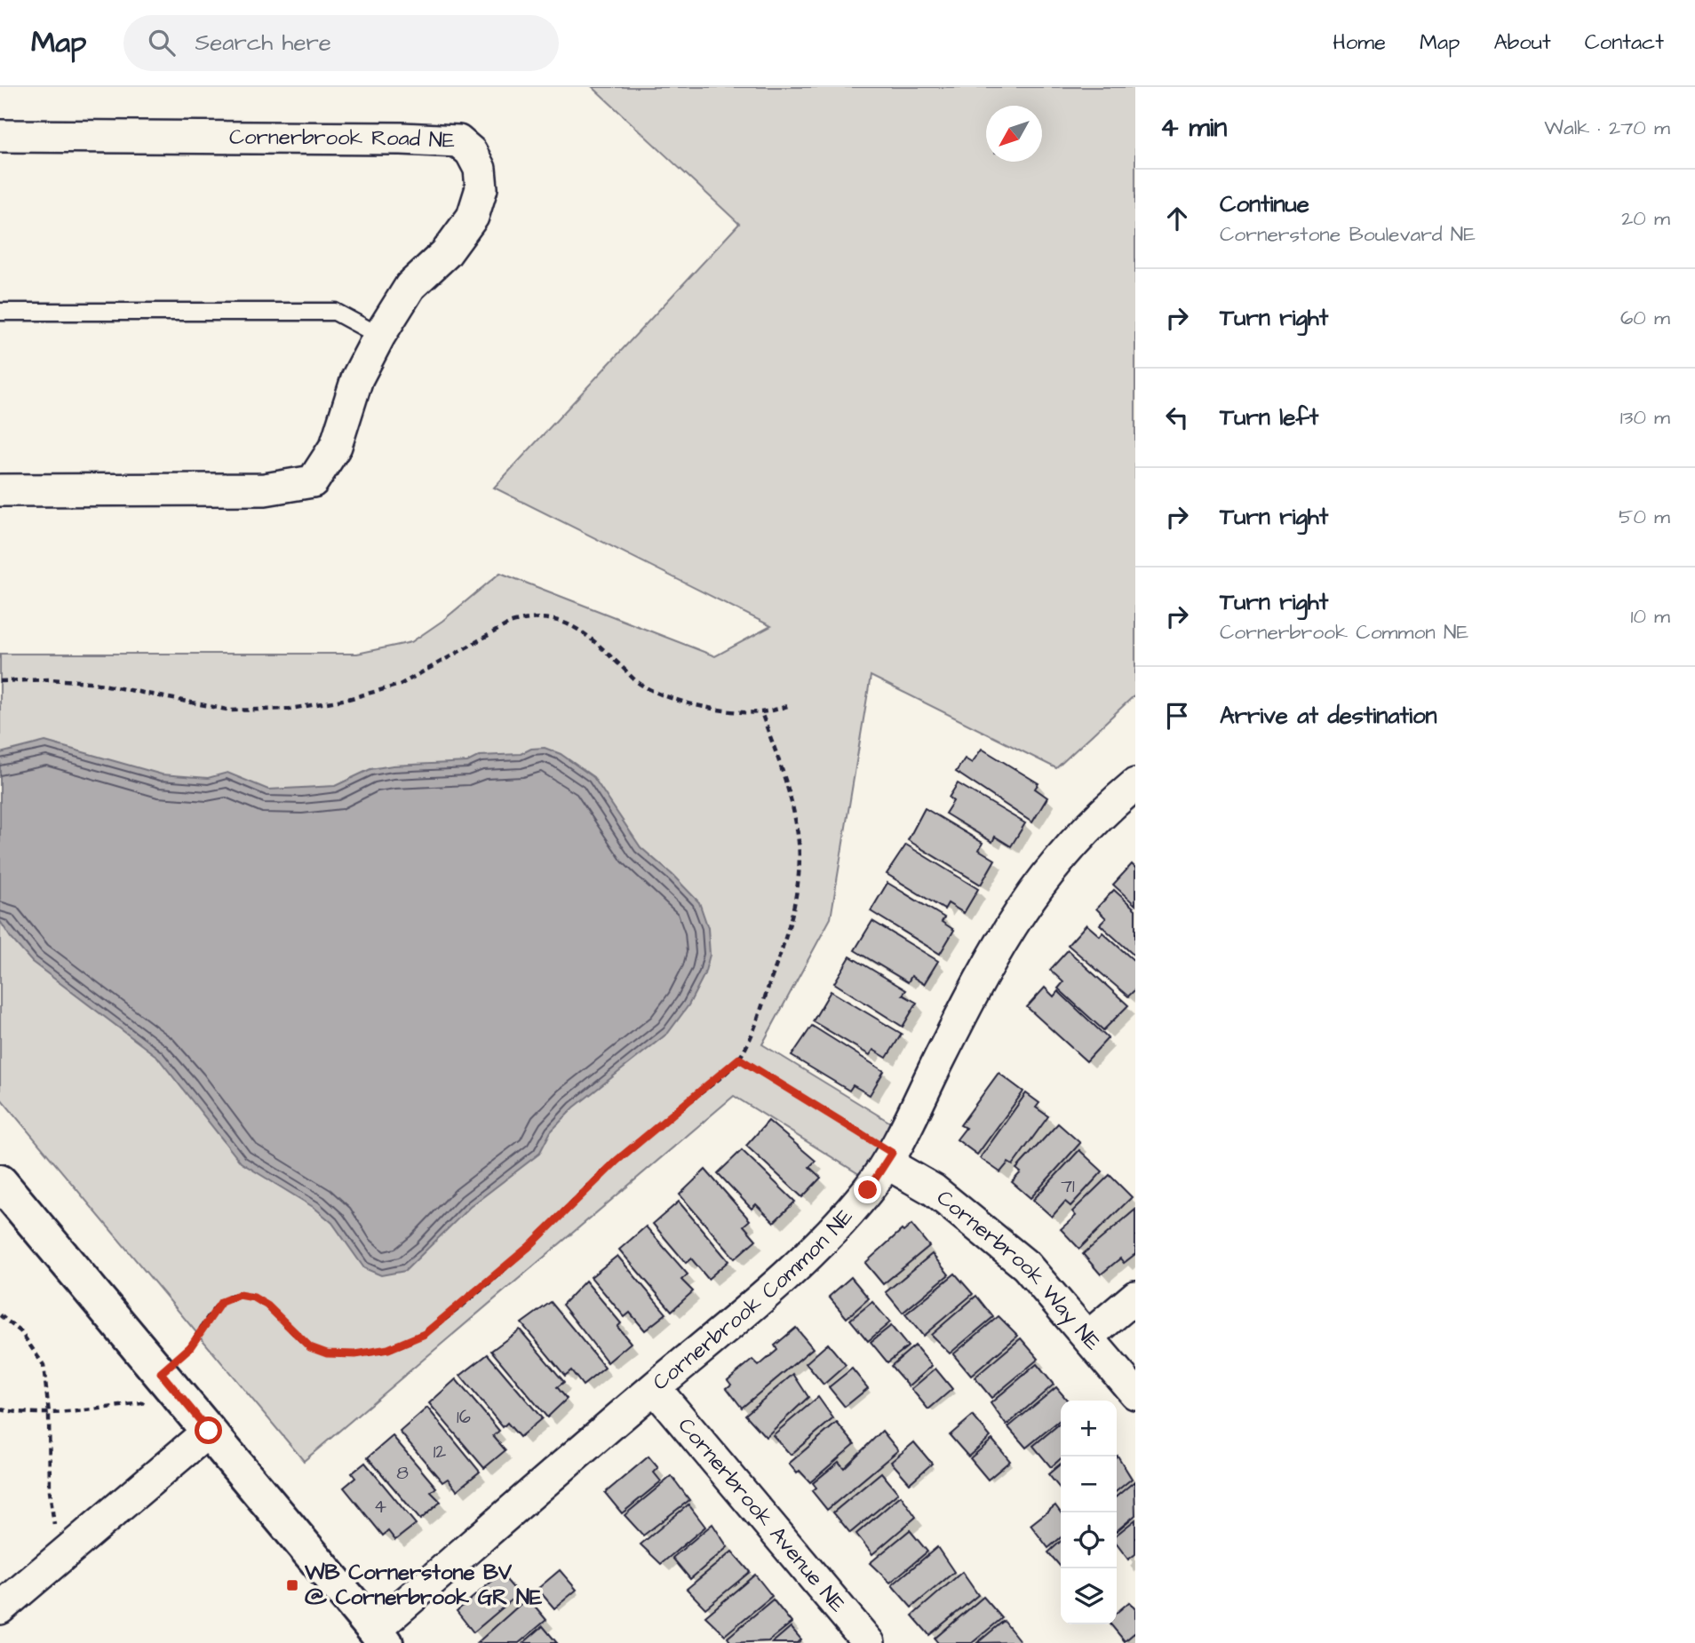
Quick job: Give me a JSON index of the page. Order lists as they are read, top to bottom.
{
  "streets": {
    "street": [
      "Cornerbrook Road NE",
      "Cornerbrook Way NE",
      "Cornerbrook Common NE",
      "Cornerbrook Avenue NE"
    ]
  },
  "crossings": [
    ["Cornerbrook Way NE", "Cornerbrook Common NE"],
    ["Cornerbrook Common NE", "Cornerbrook Avenue NE"]
  ],
  "places": {
    "transit": ["WB Cornerstone BV @ Cornerbrook GR NE"]
  },
  "house_numbers": [
    "71",
    "16",
    "12",
    "8",
    "4"
  ],
  "north": "bottom left",
  "page": {
    "header": "Map",
    "search": "Search here",
    "nav": [
      "Home",
      "Map",
      "About",
      "Contact"
    ],
    "heading": ["4 min", "Walk · 270 m"],
    "list": [
      ["Continue", "Cornerstone Boulevard NE", "20 m"],
      ["Turn right", "60 m"],
      ["Turn left", "130 m"],
      ["Turn right", "50 m"],
      ["Turn right", "Cornerbrook Common NE", "10 m"],
      "Arrive at destination"
    ],
    "map_buttons": ["+", "−"]
  }
}
